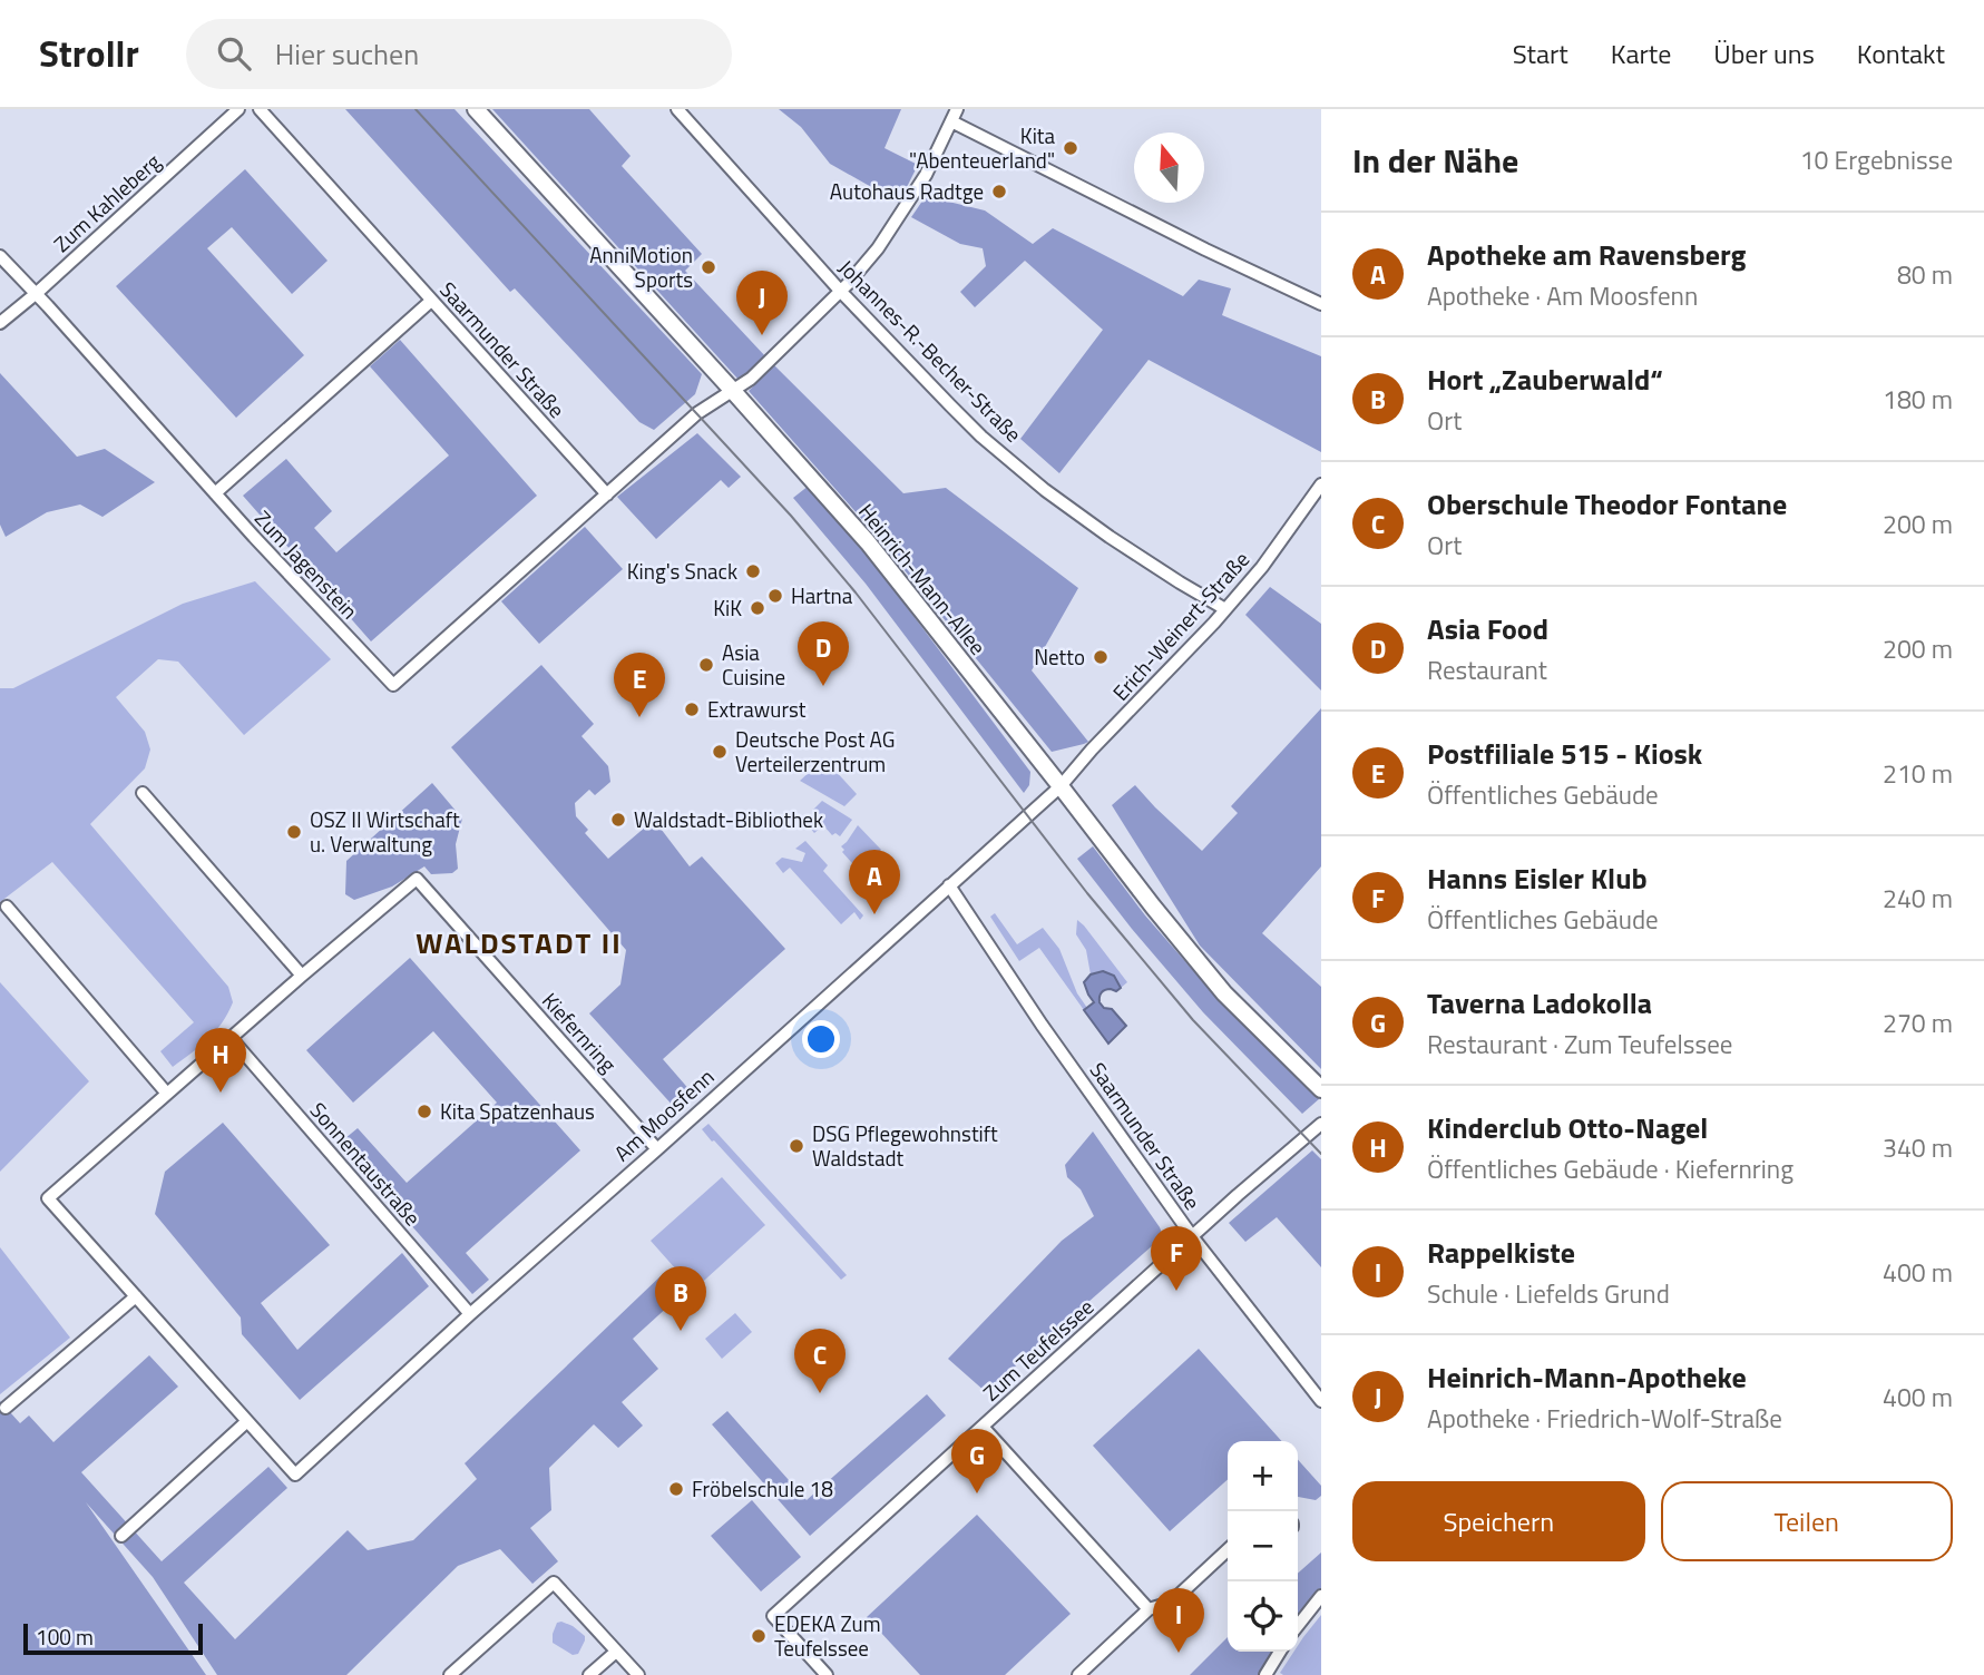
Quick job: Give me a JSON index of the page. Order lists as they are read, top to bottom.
{
  "streets": {
    "main road": ["Heinrich-Mann-Allee"],
    "street": [
      "Zum Kahleberg",
      "Saarmunder Straße",
      "Johannes-R.-Becher-Straße",
      "Zum Jagenstein",
      "Erich-Weinert-Straße",
      "Kiefernring",
      "Am Moosfenn",
      "Sonnentaustraße",
      "Zum Teufelssee"
    ]
  },
  "crossings": [
    ["Zum Kahleberg", "Zum Jagenstein"],
    ["Saarmunder Straße", "Zum Jagenstein"],
    ["Saarmunder Straße", "Am Moosfenn"],
    ["Saarmunder Straße", "Zum Teufelssee"],
    ["Johannes-R.-Becher-Straße", "Erich-Weinert-Straße"],
    ["Heinrich-Mann-Allee", "Erich-Weinert-Straße"],
    ["Heinrich-Mann-Allee", "Am Moosfenn"],
    ["Erich-Weinert-Straße", "Am Moosfenn"],
    ["Kiefernring", "Am Moosfenn"],
    ["Kiefernring", "Sonnentaustraße"],
    ["Am Moosfenn", "Sonnentaustraße"]
  ],
  "districts": ["WALDSTADT II"],
  "places": [
    "Kita \"Abenteuerland\"",
    "Autohaus Radtge",
    "AnniMotion Sports",
    "King's Snack",
    "Hartna",
    "KiK",
    "Netto",
    "Asia Cuisine",
    "Extrawurst",
    "Deutsche Post AG Verteilerzentrum",
    "Waldstadt-Bibliothek",
    "OSZ II Wirtschaft u. Verwaltung",
    "Kita Spatzenhaus",
    "DSG Pflegewohnstift Waldstadt",
    "Fröbelschule 18",
    "EDEKA Zum Teufelssee"
  ],
  "scale_bar": "100 m",
  "north": "top",
  "page": {
    "header": "Strollr",
    "search": "Hier suchen",
    "nav": [
      "Start",
      "Karte",
      "Über uns",
      "Kontakt"
    ],
    "heading": ["In der Nähe", "10 Ergebnisse"],
    "list": [
      {
        "mark": "A",
        "name": "Apotheke am Ravensberg",
        "note": "Apotheke · Am Moosfenn",
        "value": "80 m"
      },
      {
        "mark": "B",
        "name": "Hort „Zauberwald“",
        "note": "Ort",
        "value": "180 m"
      },
      {
        "mark": "C",
        "name": "Oberschule Theodor Fontane",
        "note": "Ort",
        "value": "200 m"
      },
      {
        "mark": "D",
        "name": "Asia Food",
        "note": "Restaurant",
        "value": "200 m"
      },
      {
        "mark": "E",
        "name": "Postfiliale 515 - Kiosk",
        "note": "Öffentliches Gebäude",
        "value": "210 m"
      },
      {
        "mark": "F",
        "name": "Hanns Eisler Klub",
        "note": "Öffentliches Gebäude",
        "value": "240 m"
      },
      {
        "mark": "G",
        "name": "Taverna Ladokolla",
        "note": "Restaurant · Zum Teufelssee",
        "value": "270 m"
      },
      {
        "mark": "H",
        "name": "Kinderclub Otto-Nagel",
        "note": "Öffentliches Gebäude · Kiefernring",
        "value": "340 m"
      },
      {
        "mark": "I",
        "name": "Rappelkiste",
        "note": "Schule · Liefelds Grund",
        "value": "400 m"
      },
      {
        "mark": "J",
        "name": "Heinrich-Mann-Apotheke",
        "note": "Apotheke · Friedrich-Wolf-Straße",
        "value": "400 m"
      }
    ],
    "pins": [
      "J",
      "D",
      "E",
      "A",
      "H",
      "F",
      "B",
      "C",
      "G",
      "I"
    ],
    "map_buttons": ["+", "−"],
    "buttons": ["Speichern", "Teilen"],
    "scale": "100 m"
  }
}
